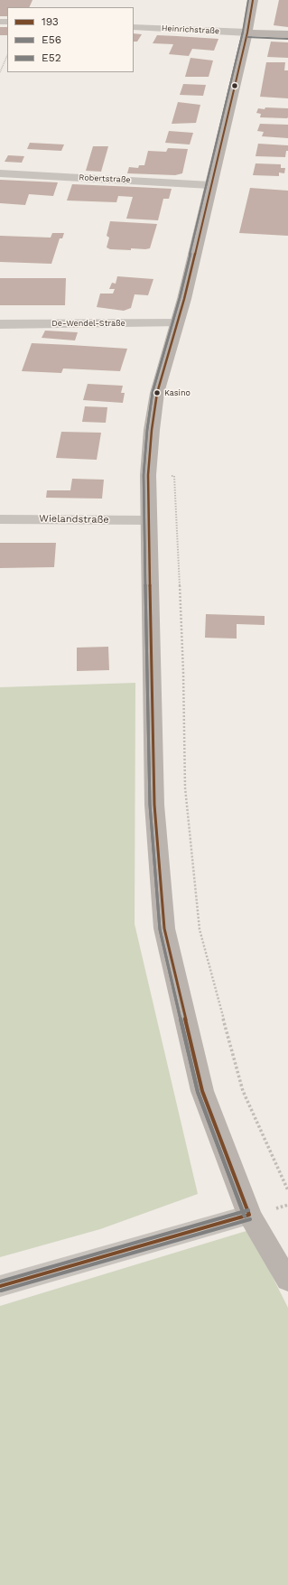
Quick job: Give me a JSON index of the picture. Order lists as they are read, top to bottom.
{
  "streets": {
    "street": [
      "Heinrichstraße",
      "Robertstraße",
      "De-Wendel-Straße",
      "Wielandstraße"
    ]
  },
  "places": ["Kasino"],
  "lines": ["transit line 193", "transit line E52", "transit line E56"],
  "legend": ["193", "E56", "E52"]
}
